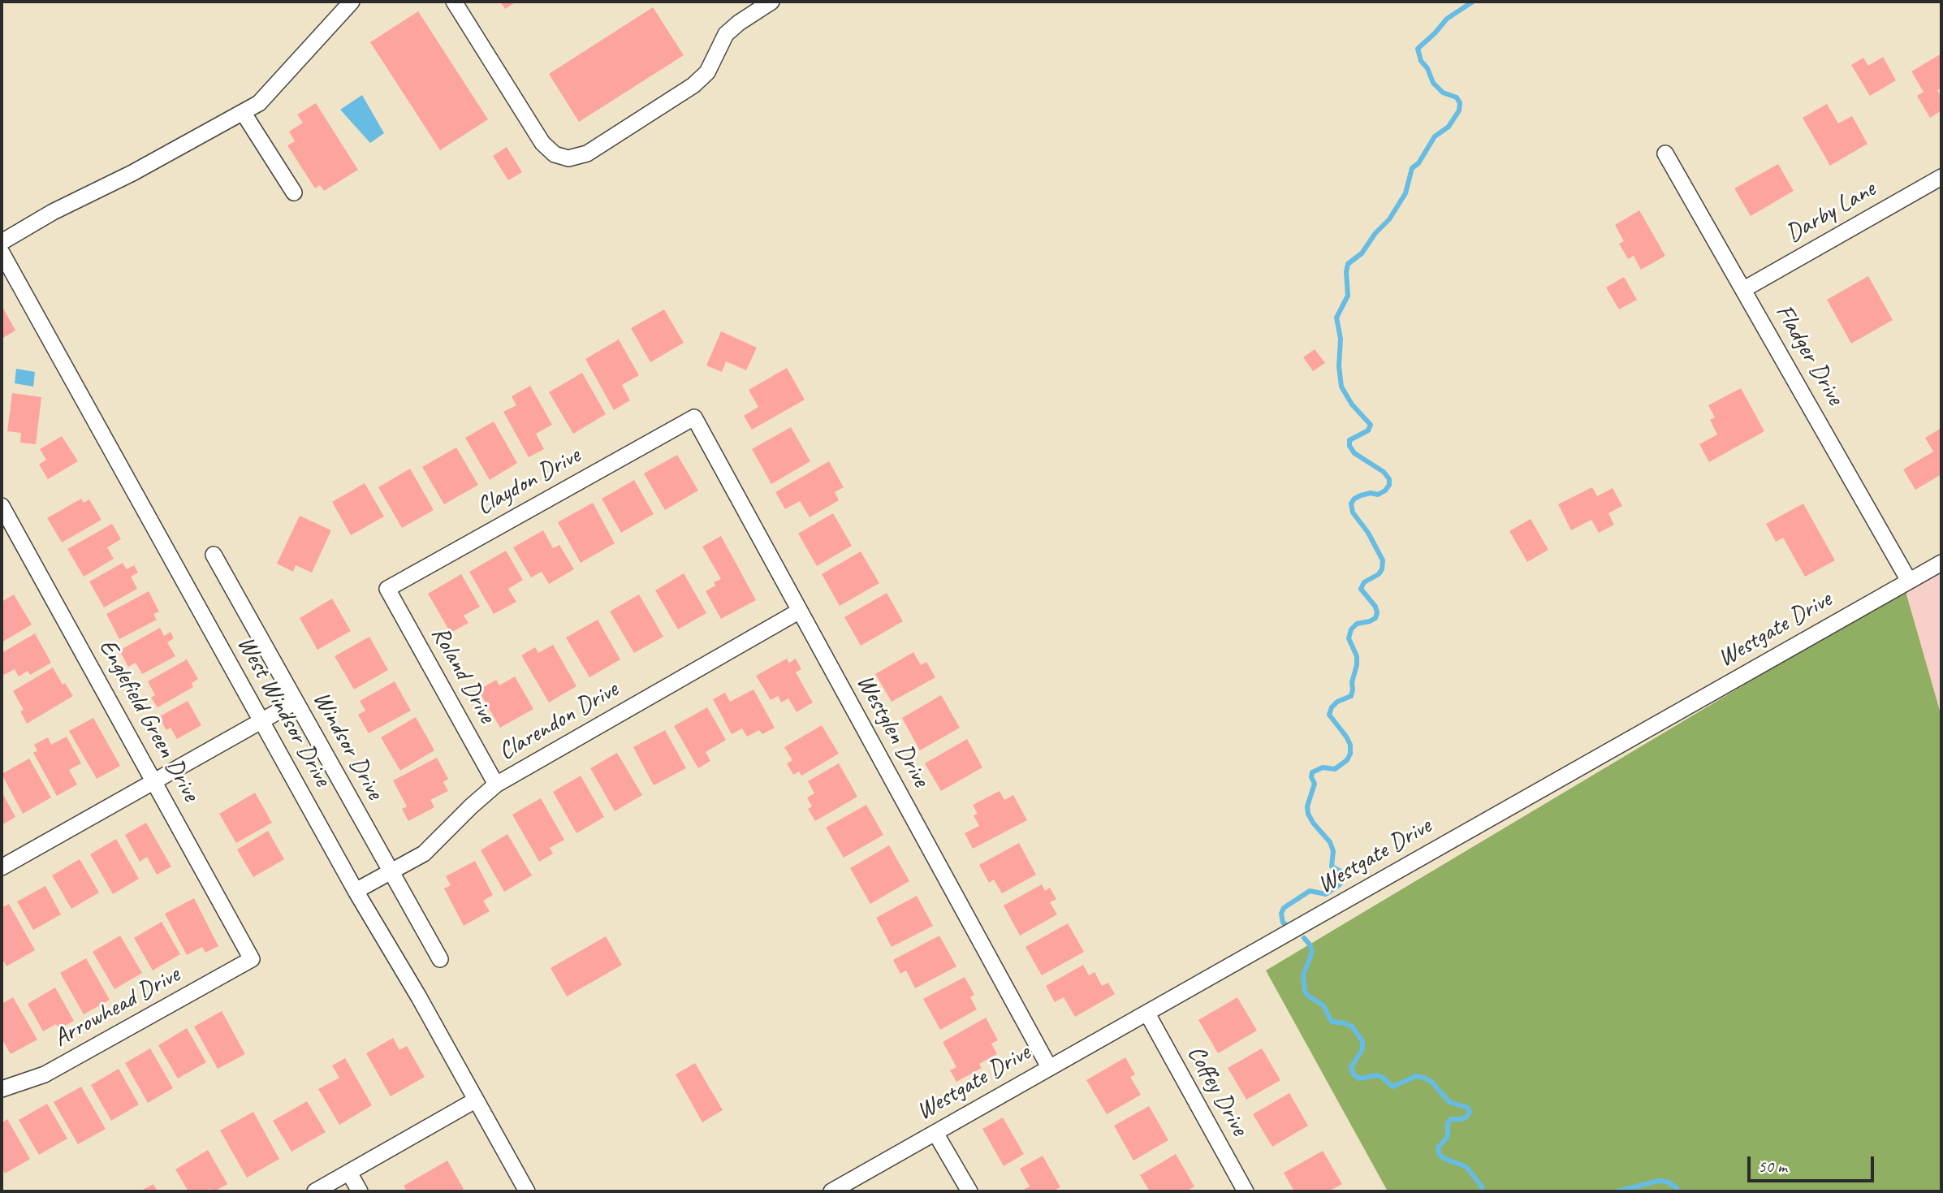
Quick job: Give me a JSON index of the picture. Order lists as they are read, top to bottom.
{
  "streets": {
    "street": [
      "Darby Lane",
      "Fladger Drive",
      "Claydon Drive",
      "Westgate Drive",
      "Roland Drive",
      "West Windsor Drive",
      "Englefield Green Drive",
      "Clarendon Drive",
      "Westglen Drive",
      "Windsor Drive",
      "Arrowhead Drive",
      "Coffey Drive"
    ]
  },
  "crossings": [
    ["Darby Lane", "Fladger Drive"],
    ["Fladger Drive", "Westgate Drive"],
    ["Claydon Drive", "Roland Drive"],
    ["Claydon Drive", "Westglen Drive"],
    ["Westgate Drive", "Westglen Drive"],
    ["Westgate Drive", "Coffey Drive"],
    ["Roland Drive", "Clarendon Drive"],
    ["West Windsor Drive", "Clarendon Drive"],
    ["Englefield Green Drive", "Arrowhead Drive"],
    ["Clarendon Drive", "Westglen Drive"],
    ["Clarendon Drive", "Windsor Drive"]
  ],
  "scale_bar": "50 m"
}
